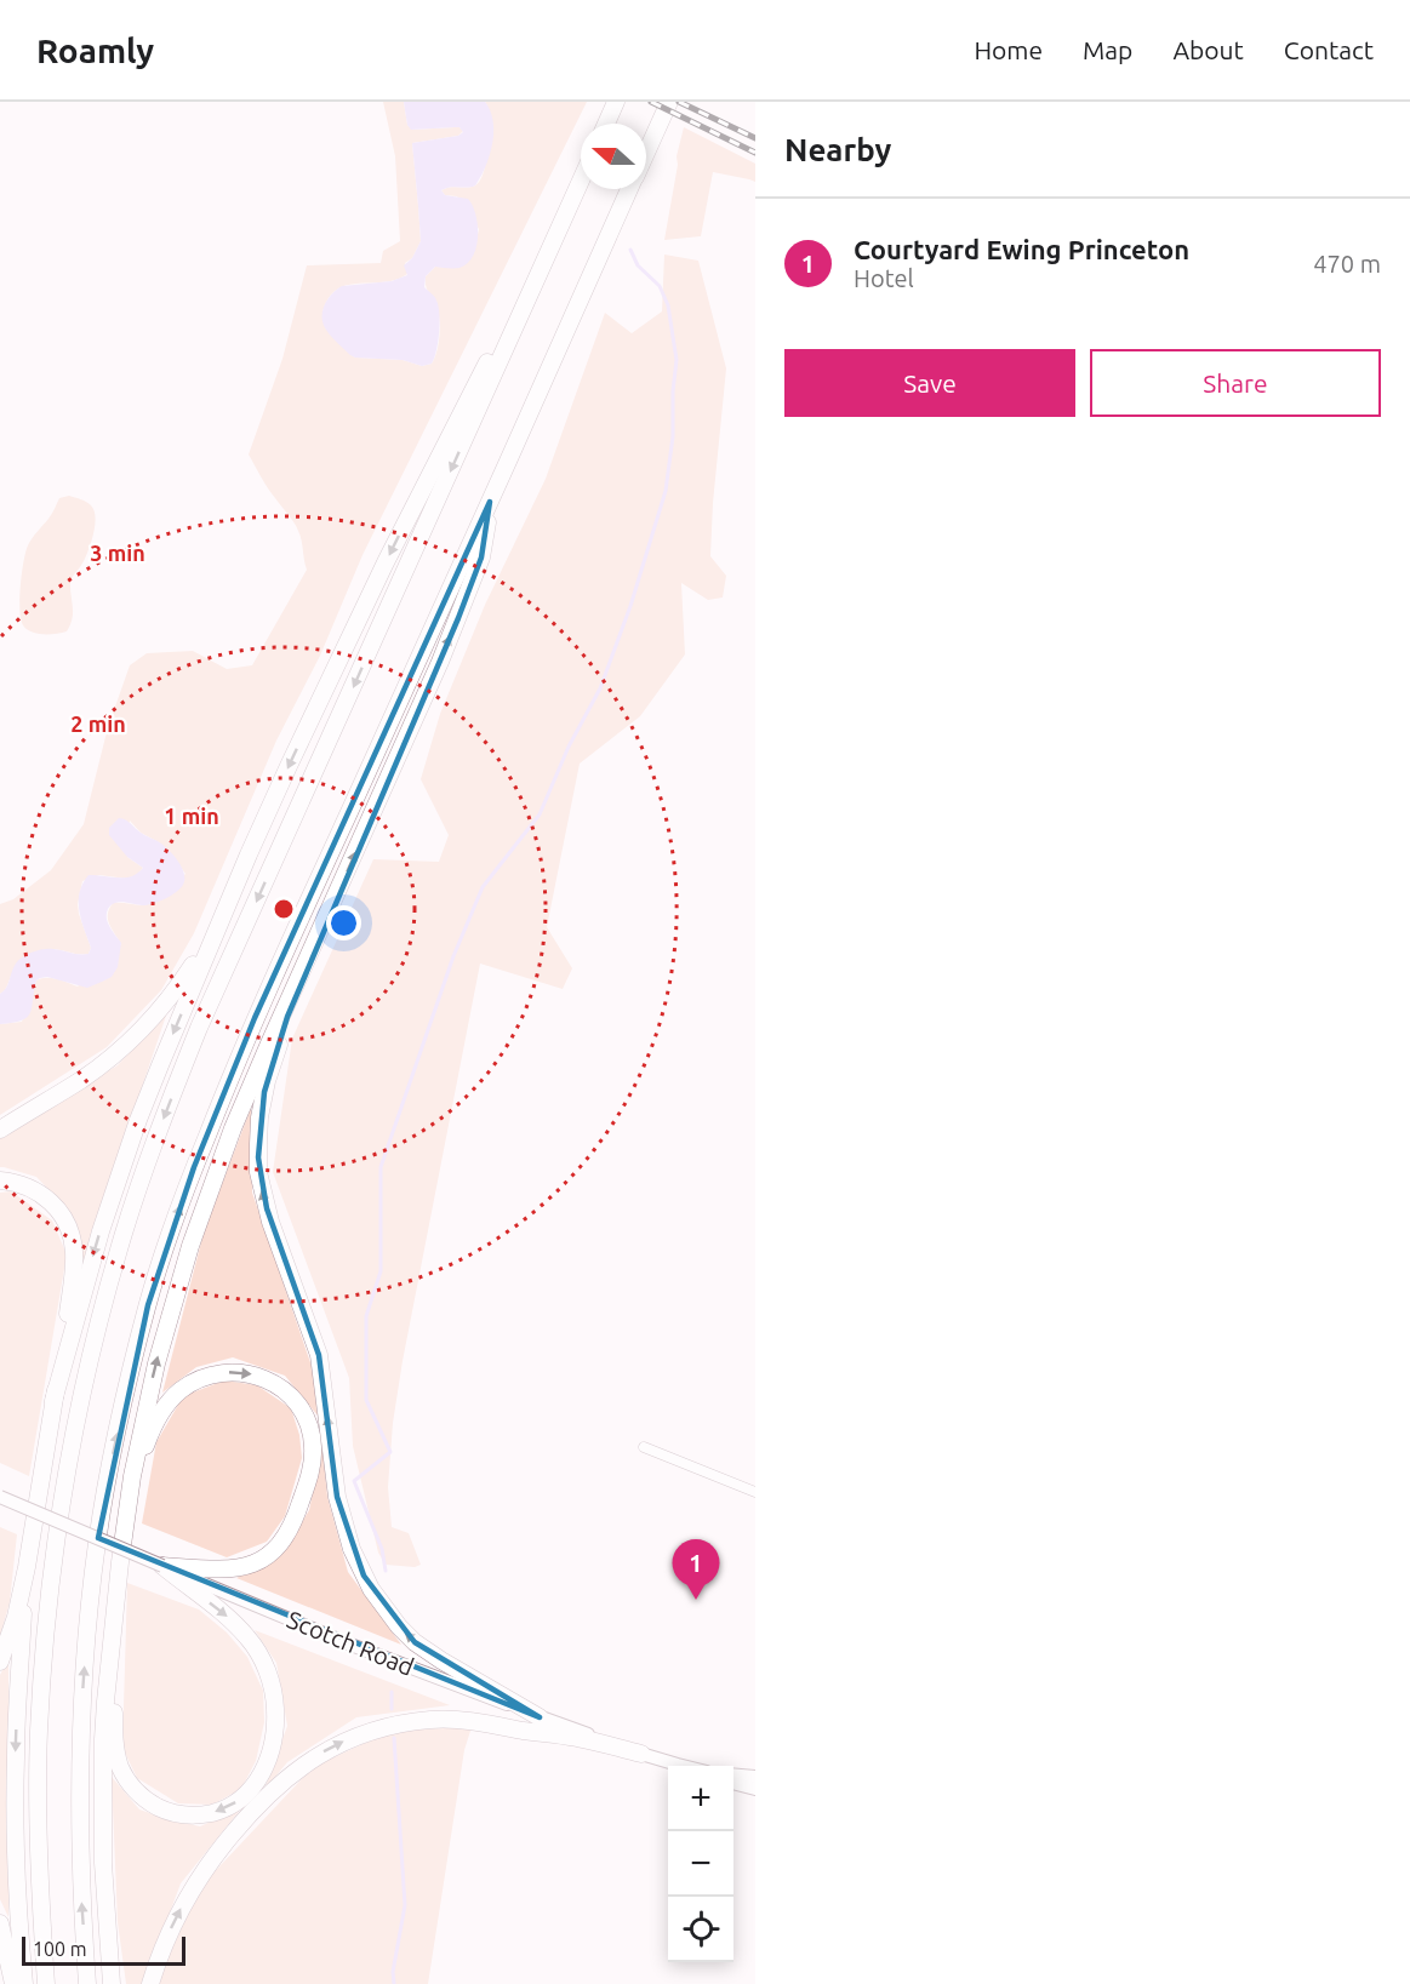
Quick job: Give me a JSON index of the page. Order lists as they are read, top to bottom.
{
  "streets": {
    "main road": ["Scotch Road"]
  },
  "scale_bar": "100 m",
  "north": "left",
  "page": {
    "header": "Roamly",
    "nav": [
      "Home",
      "Map",
      "About",
      "Contact"
    ],
    "heading": "Nearby",
    "list": [
      {
        "mark": "1",
        "name": "Courtyard Ewing Princeton",
        "note": "Hotel",
        "value": "470 m"
      }
    ],
    "buttons": ["Save", "Share"],
    "pins": "1",
    "map_buttons": ["+", "−"],
    "scale": "100 m"
  },
  "rings": ["3 min", "2 min", "1 min"]
}
